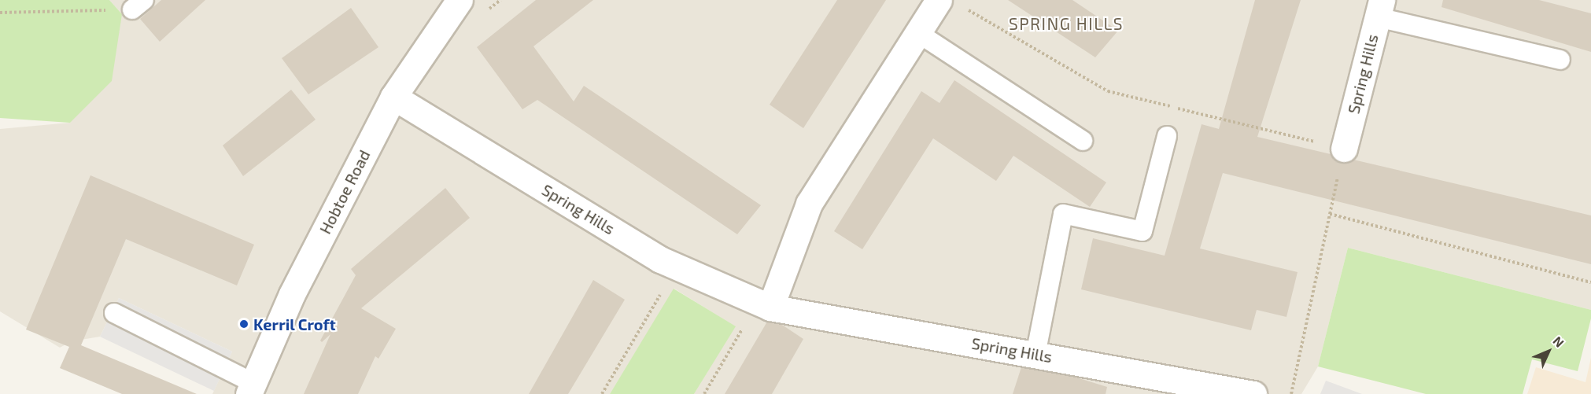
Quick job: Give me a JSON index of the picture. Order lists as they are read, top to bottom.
{
  "streets": {
    "street": ["Spring Hills", "Hobtoe Road"]
  },
  "crossings": [
    ["Spring Hills", "Hobtoe Road"]
  ],
  "districts": ["SPRING HILLS"],
  "places": ["Kerril Croft"],
  "north": "top right"
}
